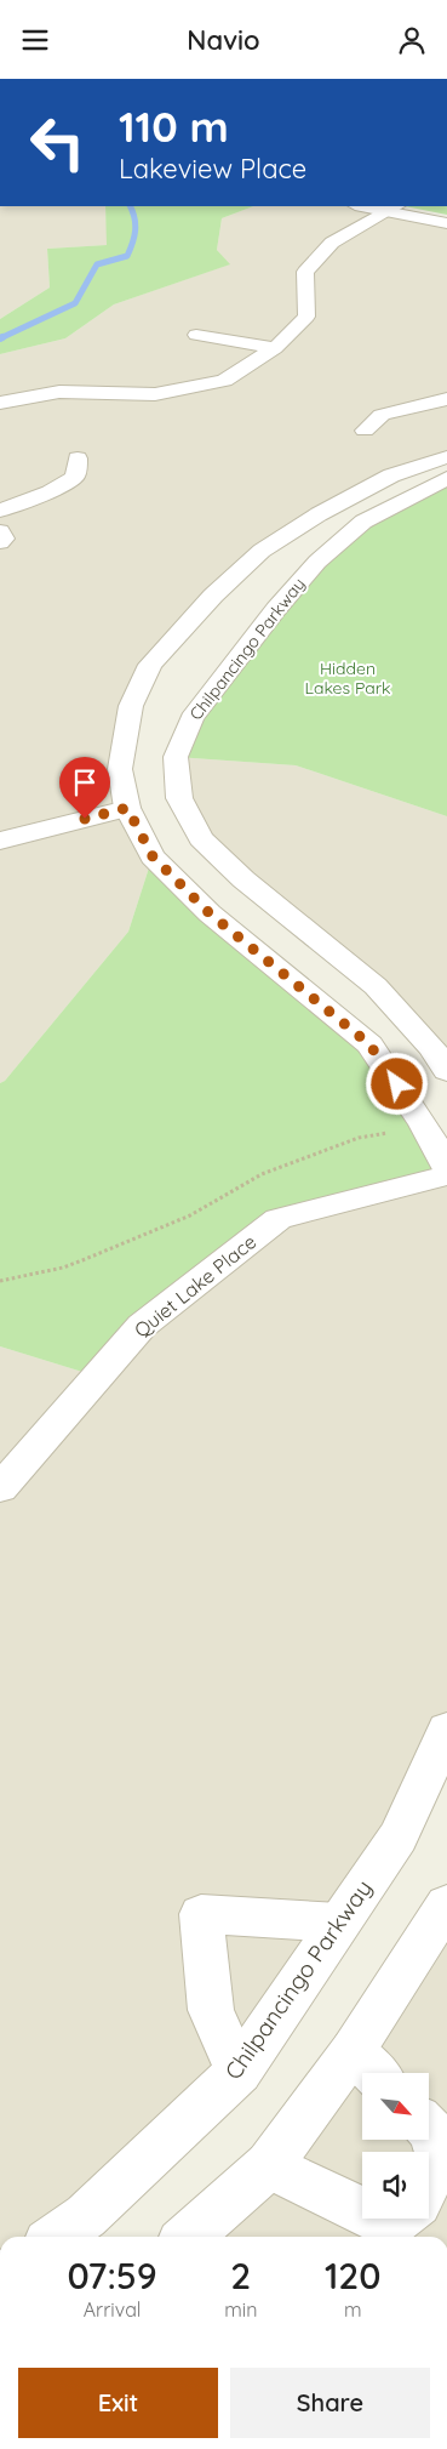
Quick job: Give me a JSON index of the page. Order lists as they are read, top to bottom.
{
  "streets": {
    "street": ["Chilpancingo Parkway", "Quiet Lake Place"]
  },
  "parks": ["Hidden Lakes Park"],
  "north": "bottom right",
  "page": {
    "header": "Navio",
    "turn": ["110 m", "Lakeview Place"],
    "eta": [
      "07:59",
      "Arrival",
      "2",
      "min",
      "120",
      "m"
    ],
    "buttons": ["Exit", "Share"]
  }
}
